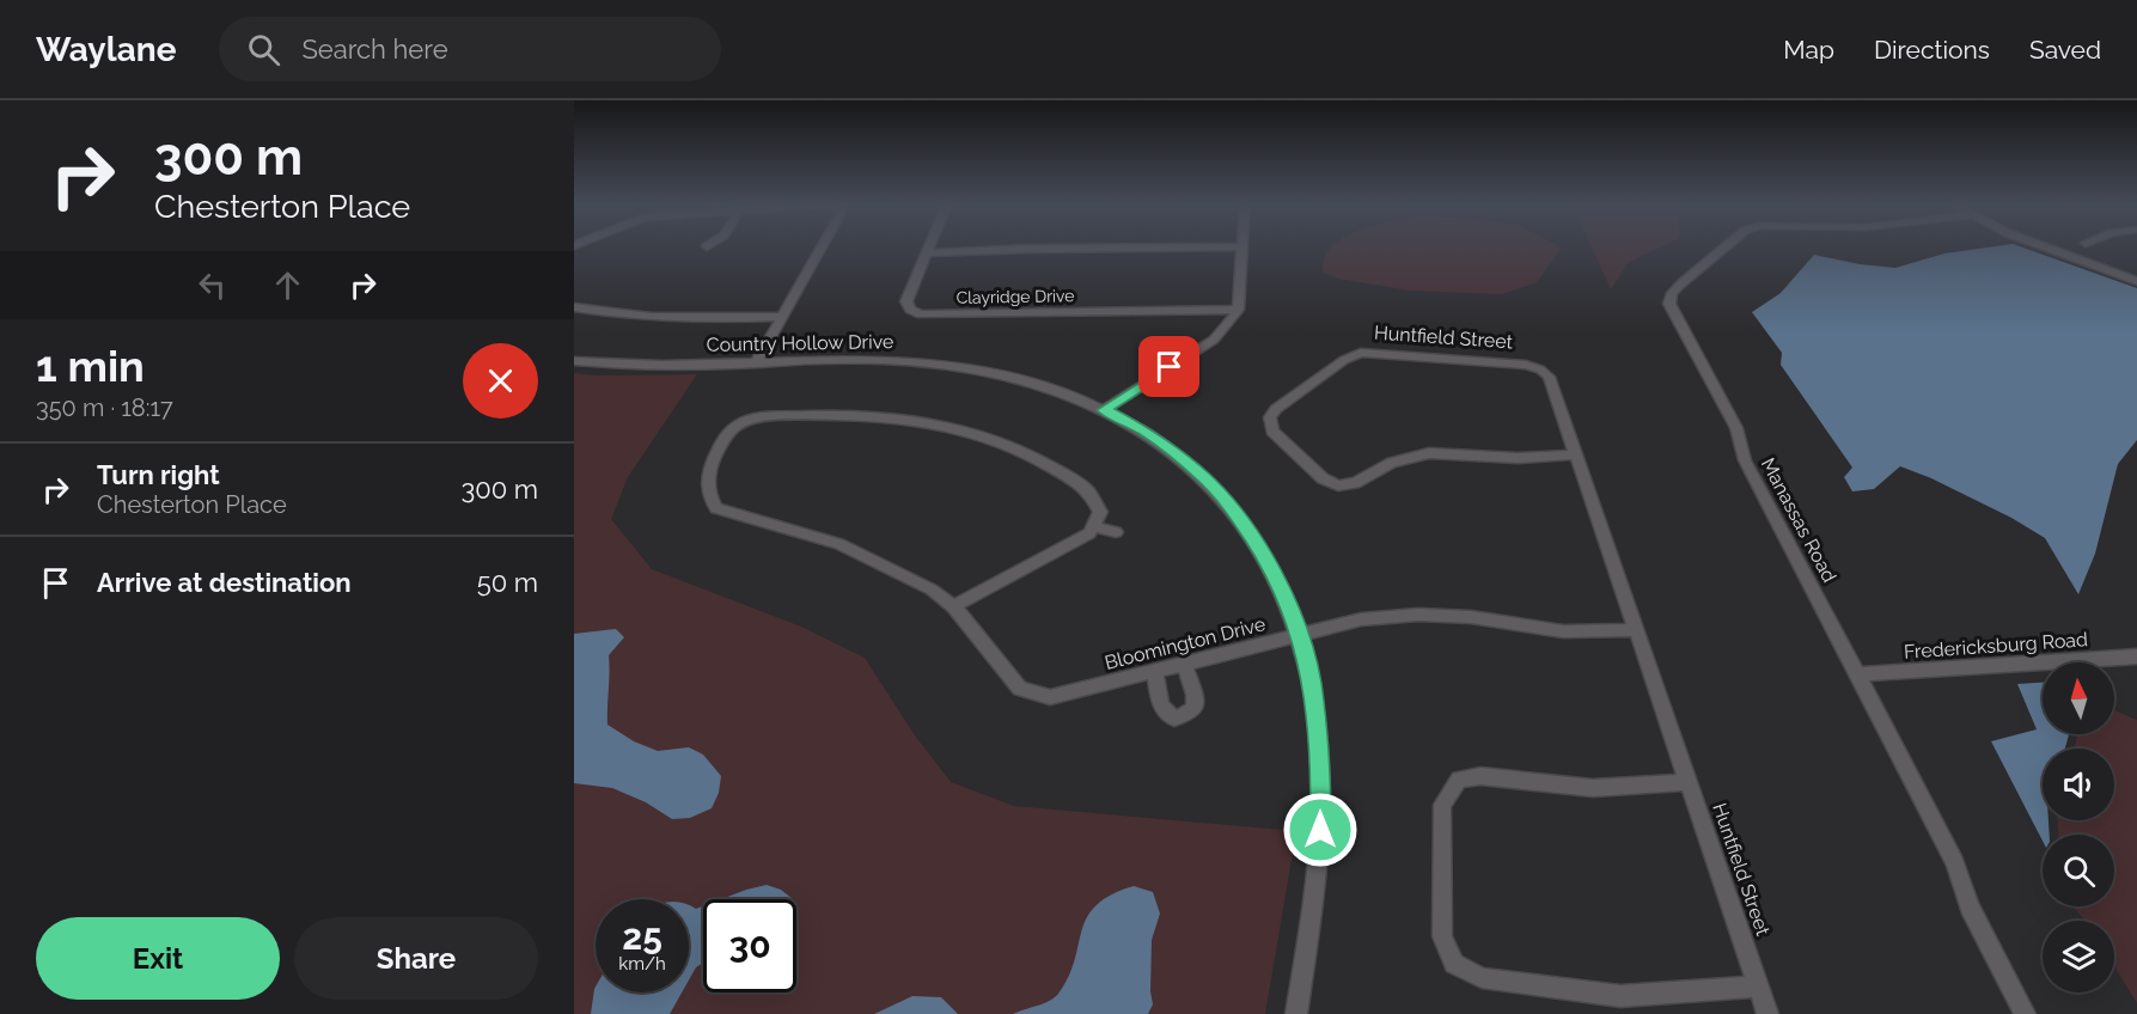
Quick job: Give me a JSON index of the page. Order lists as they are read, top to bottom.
{
  "streets": {
    "street": [
      "Clayridge Drive",
      "Huntfield Street",
      "Country Hollow Drive",
      "Manassas Road",
      "Bloomington Drive",
      "Fredericksburg Road"
    ]
  },
  "crossings": [
    ["Huntfield Street", "Bloomington Drive"],
    ["Country Hollow Drive", "Bloomington Drive"],
    ["Manassas Road", "Fredericksburg Road"]
  ],
  "north": "top",
  "page": {
    "header": "Waylane",
    "search": "Search here",
    "nav": ["Map", "Directions", "Saved"],
    "turn": ["300 m", "Chesterton Place"],
    "heading": ["1 min", "350 m · 18:17"],
    "list": [
      {
        "name": "Turn right",
        "note": "Chesterton Place",
        "value": "300 m"
      },
      {
        "name": "Arrive at destination",
        "value": "50 m"
      }
    ],
    "speed": "25 km/h",
    "limit": "30",
    "buttons": ["Exit", "Share"]
  }
}
